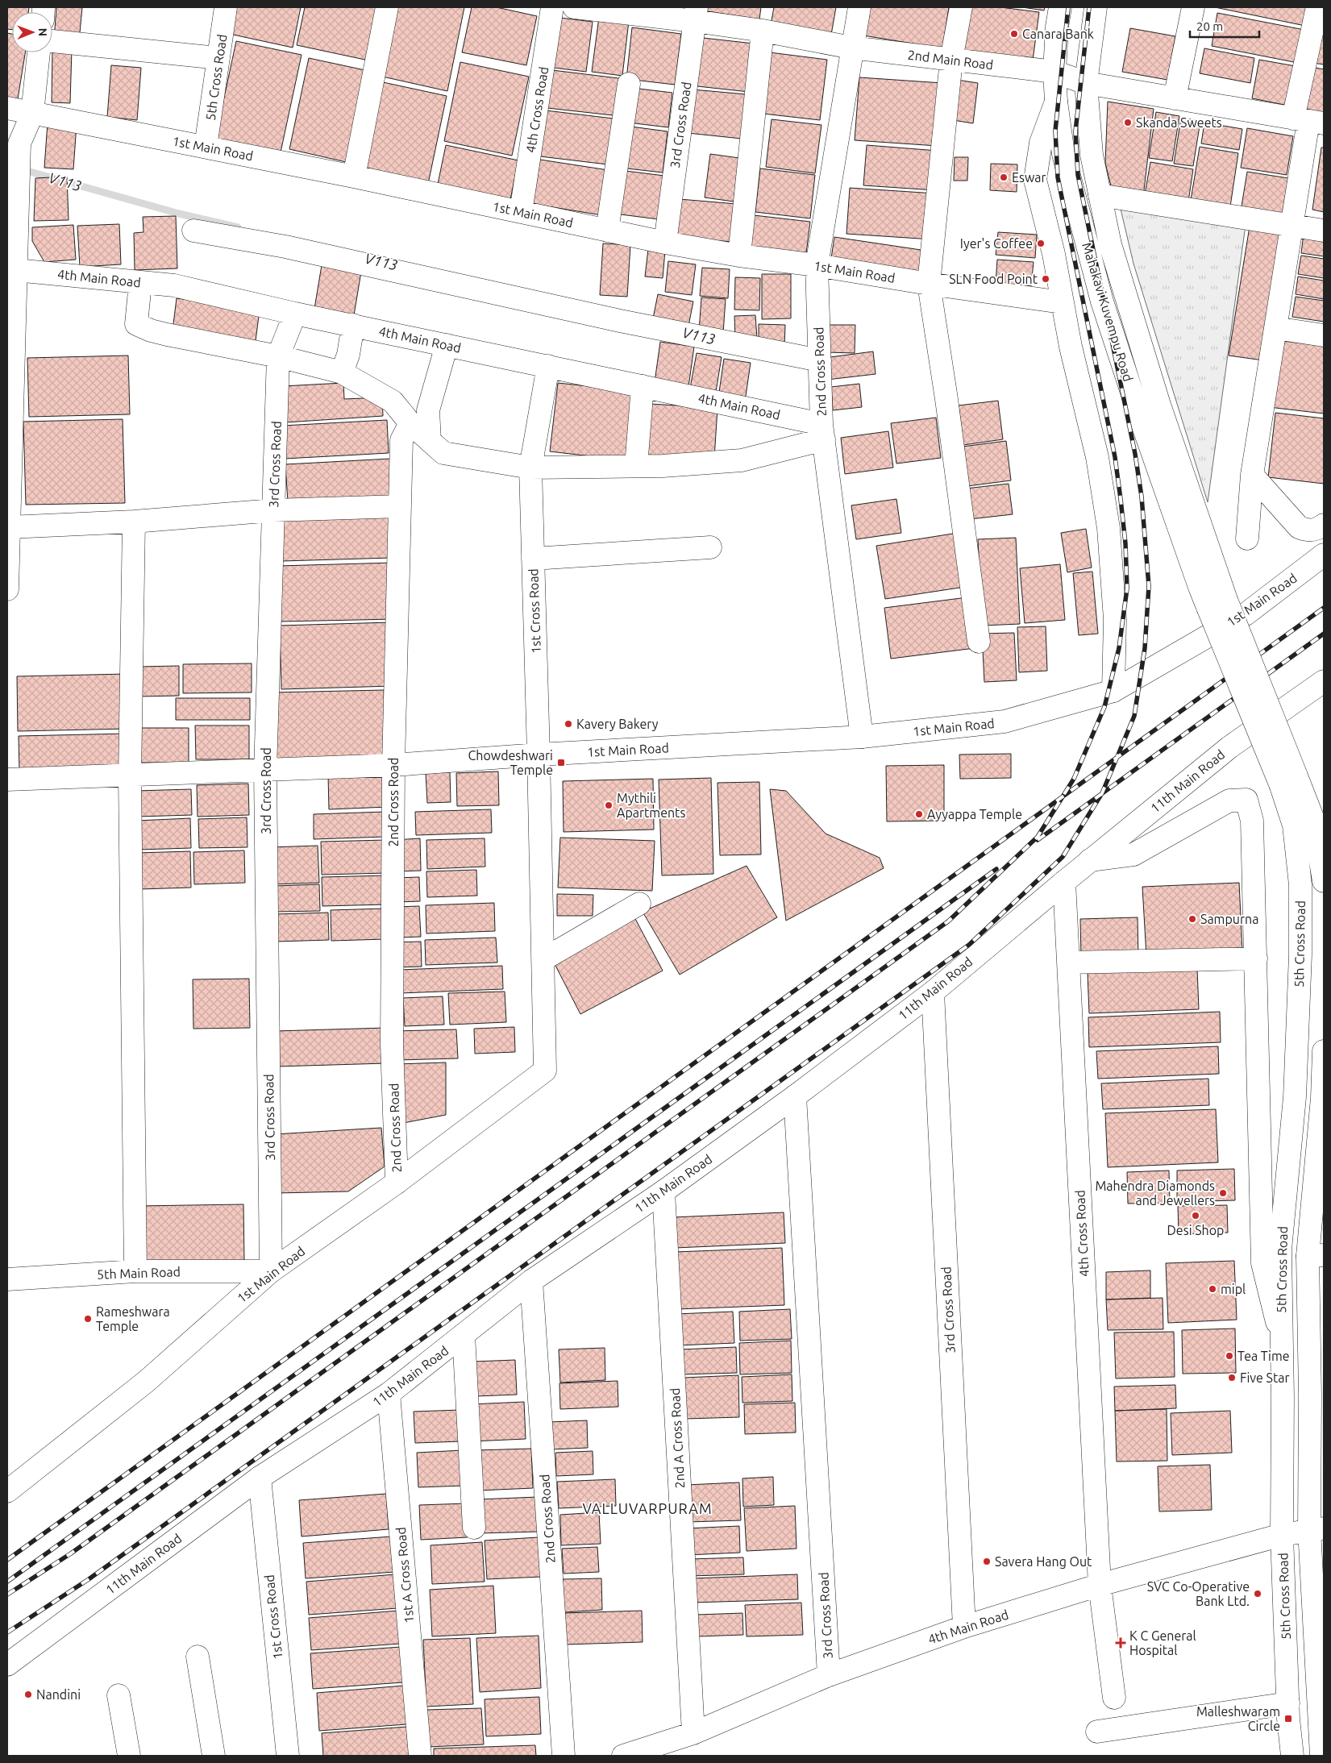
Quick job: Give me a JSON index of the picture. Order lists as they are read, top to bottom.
{
  "streets": {
    "street": [
      "2nd Main Road",
      "5th Cross Road",
      "4th Cross Road",
      "3rd Cross Road",
      "1st Main Road",
      "4th Main Road",
      "Mahakavi Kuvempu Road",
      "2nd Cross Road",
      "1st Cross Road",
      "11th Main Road",
      "5th Main Road",
      "2nd A Cross Road",
      "1st A Cross Road"
    ]
  },
  "crossings": [
    ["2nd Main Road", "3rd Cross Road"],
    ["2nd Main Road", "Mahakavi Kuvempu Road"],
    ["2nd Main Road", "2nd Cross Road"],
    ["5th Cross Road", "1st Main Road"],
    ["5th Cross Road", "4th Main Road"],
    ["4th Cross Road", "1st Main Road"],
    ["4th Cross Road", "4th Main Road"],
    ["4th Cross Road", "11th Main Road"],
    ["3rd Cross Road", "1st Main Road"],
    ["3rd Cross Road", "4th Main Road"],
    ["3rd Cross Road", "11th Main Road"],
    ["3rd Cross Road", "5th Main Road"],
    ["1st Main Road", "2nd Cross Road"],
    ["1st Main Road", "1st Cross Road"],
    ["1st Main Road", "5th Main Road"],
    ["4th Main Road", "2nd Cross Road"],
    ["4th Main Road", "1st Cross Road"],
    ["4th Main Road", "2nd A Cross Road"],
    ["2nd Cross Road", "11th Main Road"],
    ["1st Cross Road", "11th Main Road"],
    ["11th Main Road", "2nd A Cross Road"],
    ["11th Main Road", "1st A Cross Road"]
  ],
  "districts": ["VALLUVARPURAM"],
  "water": ["V113"],
  "places": {
    "other": [
      "Canara Bank",
      "Skanda Sweets",
      "Eswar",
      "Iyer's Coffee",
      "SLN Food Point",
      "Kavery Bakery",
      "Mythili Apartments",
      "Ayyappa Temple",
      "Sampurna",
      "Mahendra Diamonds and Jewellers",
      "Desi Shop",
      "mipl",
      "Rameshwara Temple",
      "Tea Time",
      "Five Star",
      "Savera Hang Out",
      "SVC Co-Operative Bank Ltd.",
      "Nandini"
    ],
    "transit": ["Chowdeshwari Temple", "Malleshwaram Circle"],
    "health": ["K C General Hospital"]
  },
  "scale_bar": "20 m",
  "north": "right"
}
